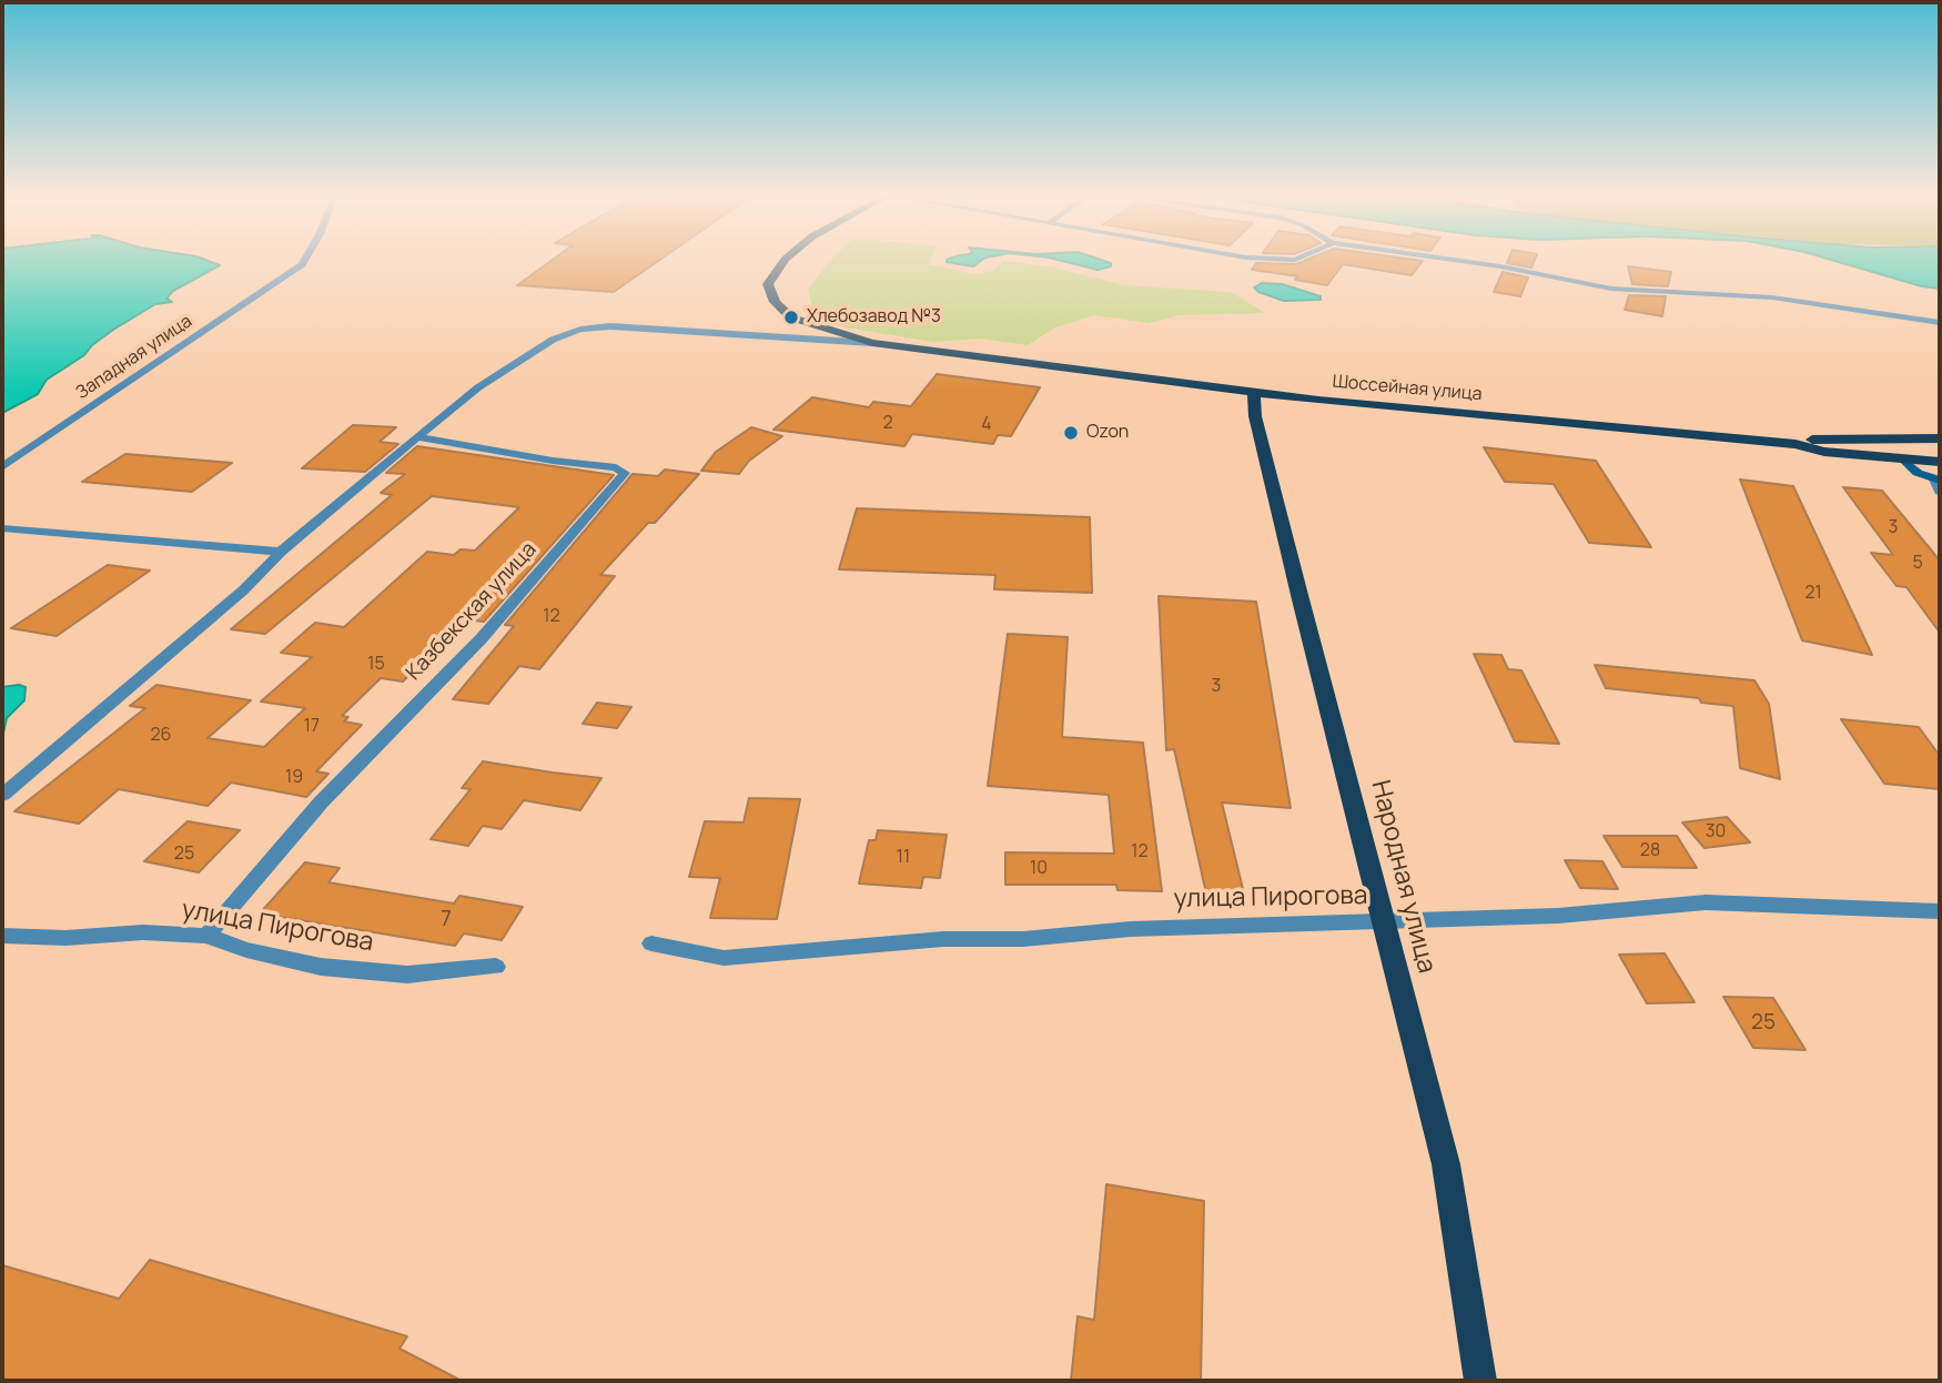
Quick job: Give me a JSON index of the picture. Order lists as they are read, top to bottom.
{
  "streets": {
    "main road": ["Шоссейная улица", "Народная улица"],
    "street": ["Западная улица", "Казбекская улица", "улица Пирогова"]
  },
  "crossings": [
    ["Шоссейная улица", "Народная улица"],
    ["Казбекская улица", "улица Пирогова"],
    ["Народная улица", "улица Пирогова"]
  ],
  "places": ["Хлебозавод №3", "Ozon"],
  "house_numbers": [
    "2",
    "4",
    "3",
    "5",
    "21",
    "12",
    "15",
    "3",
    "17",
    "26",
    "19",
    "30",
    "28",
    "12",
    "25",
    "11",
    "10",
    "7",
    "25"
  ]
}
